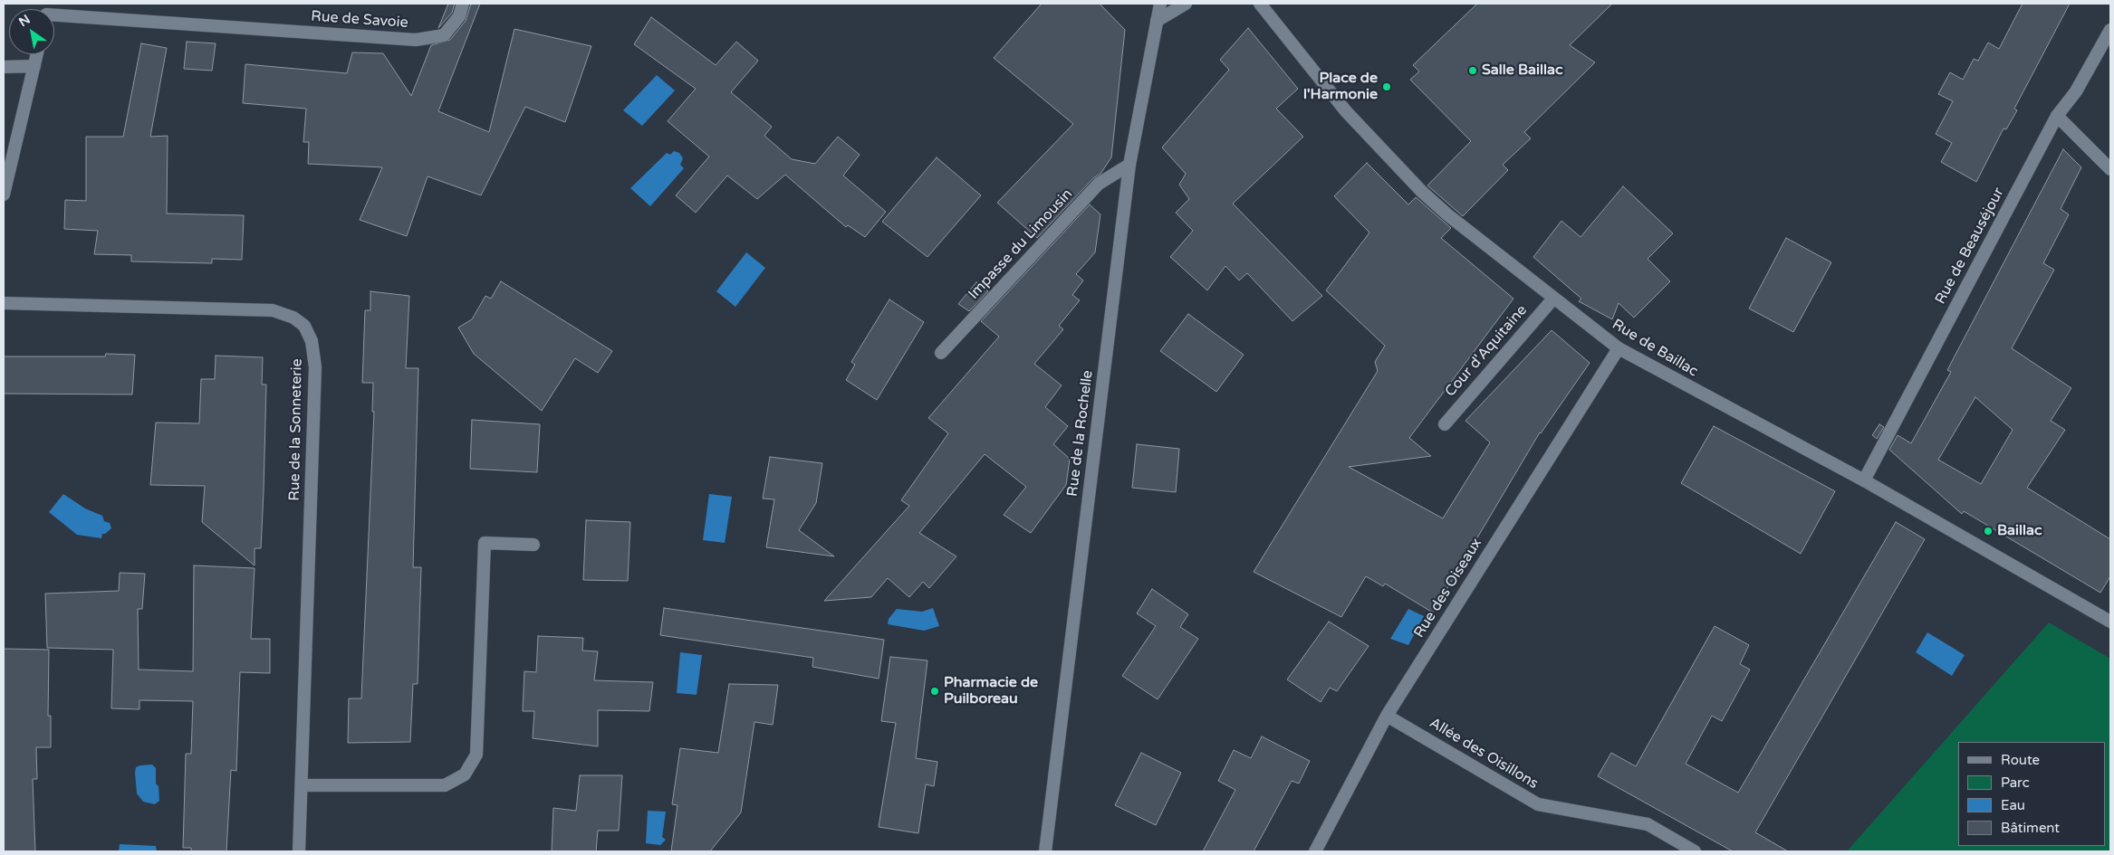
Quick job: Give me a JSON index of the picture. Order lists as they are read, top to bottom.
{
  "streets": {
    "street": [
      "Rue de Savoie",
      "Impasse du Limousin",
      "Rue de Beauséjour",
      "Rue de Baillac",
      "Cour d'Aquitaine",
      "Rue de la Sonneterie",
      "Rue de la Rochelle",
      "Rue des Oiseaux",
      "Allée des Oisillons"
    ]
  },
  "crossings": [
    ["Impasse du Limousin", "Rue de la Rochelle"],
    ["Rue de Beauséjour", "Rue de Baillac"],
    ["Rue de Baillac", "Cour d'Aquitaine"],
    ["Rue de Baillac", "Rue des Oiseaux"],
    ["Rue des Oiseaux", "Allée des Oisillons"]
  ],
  "places": [
    "Salle Baillac",
    "Place de l'Harmonie",
    "Baillac",
    "Pharmacie de Puilboreau"
  ],
  "legend": [
    "Route",
    "Parc",
    "Eau",
    "Bâtiment"
  ],
  "north": "top left"
}
